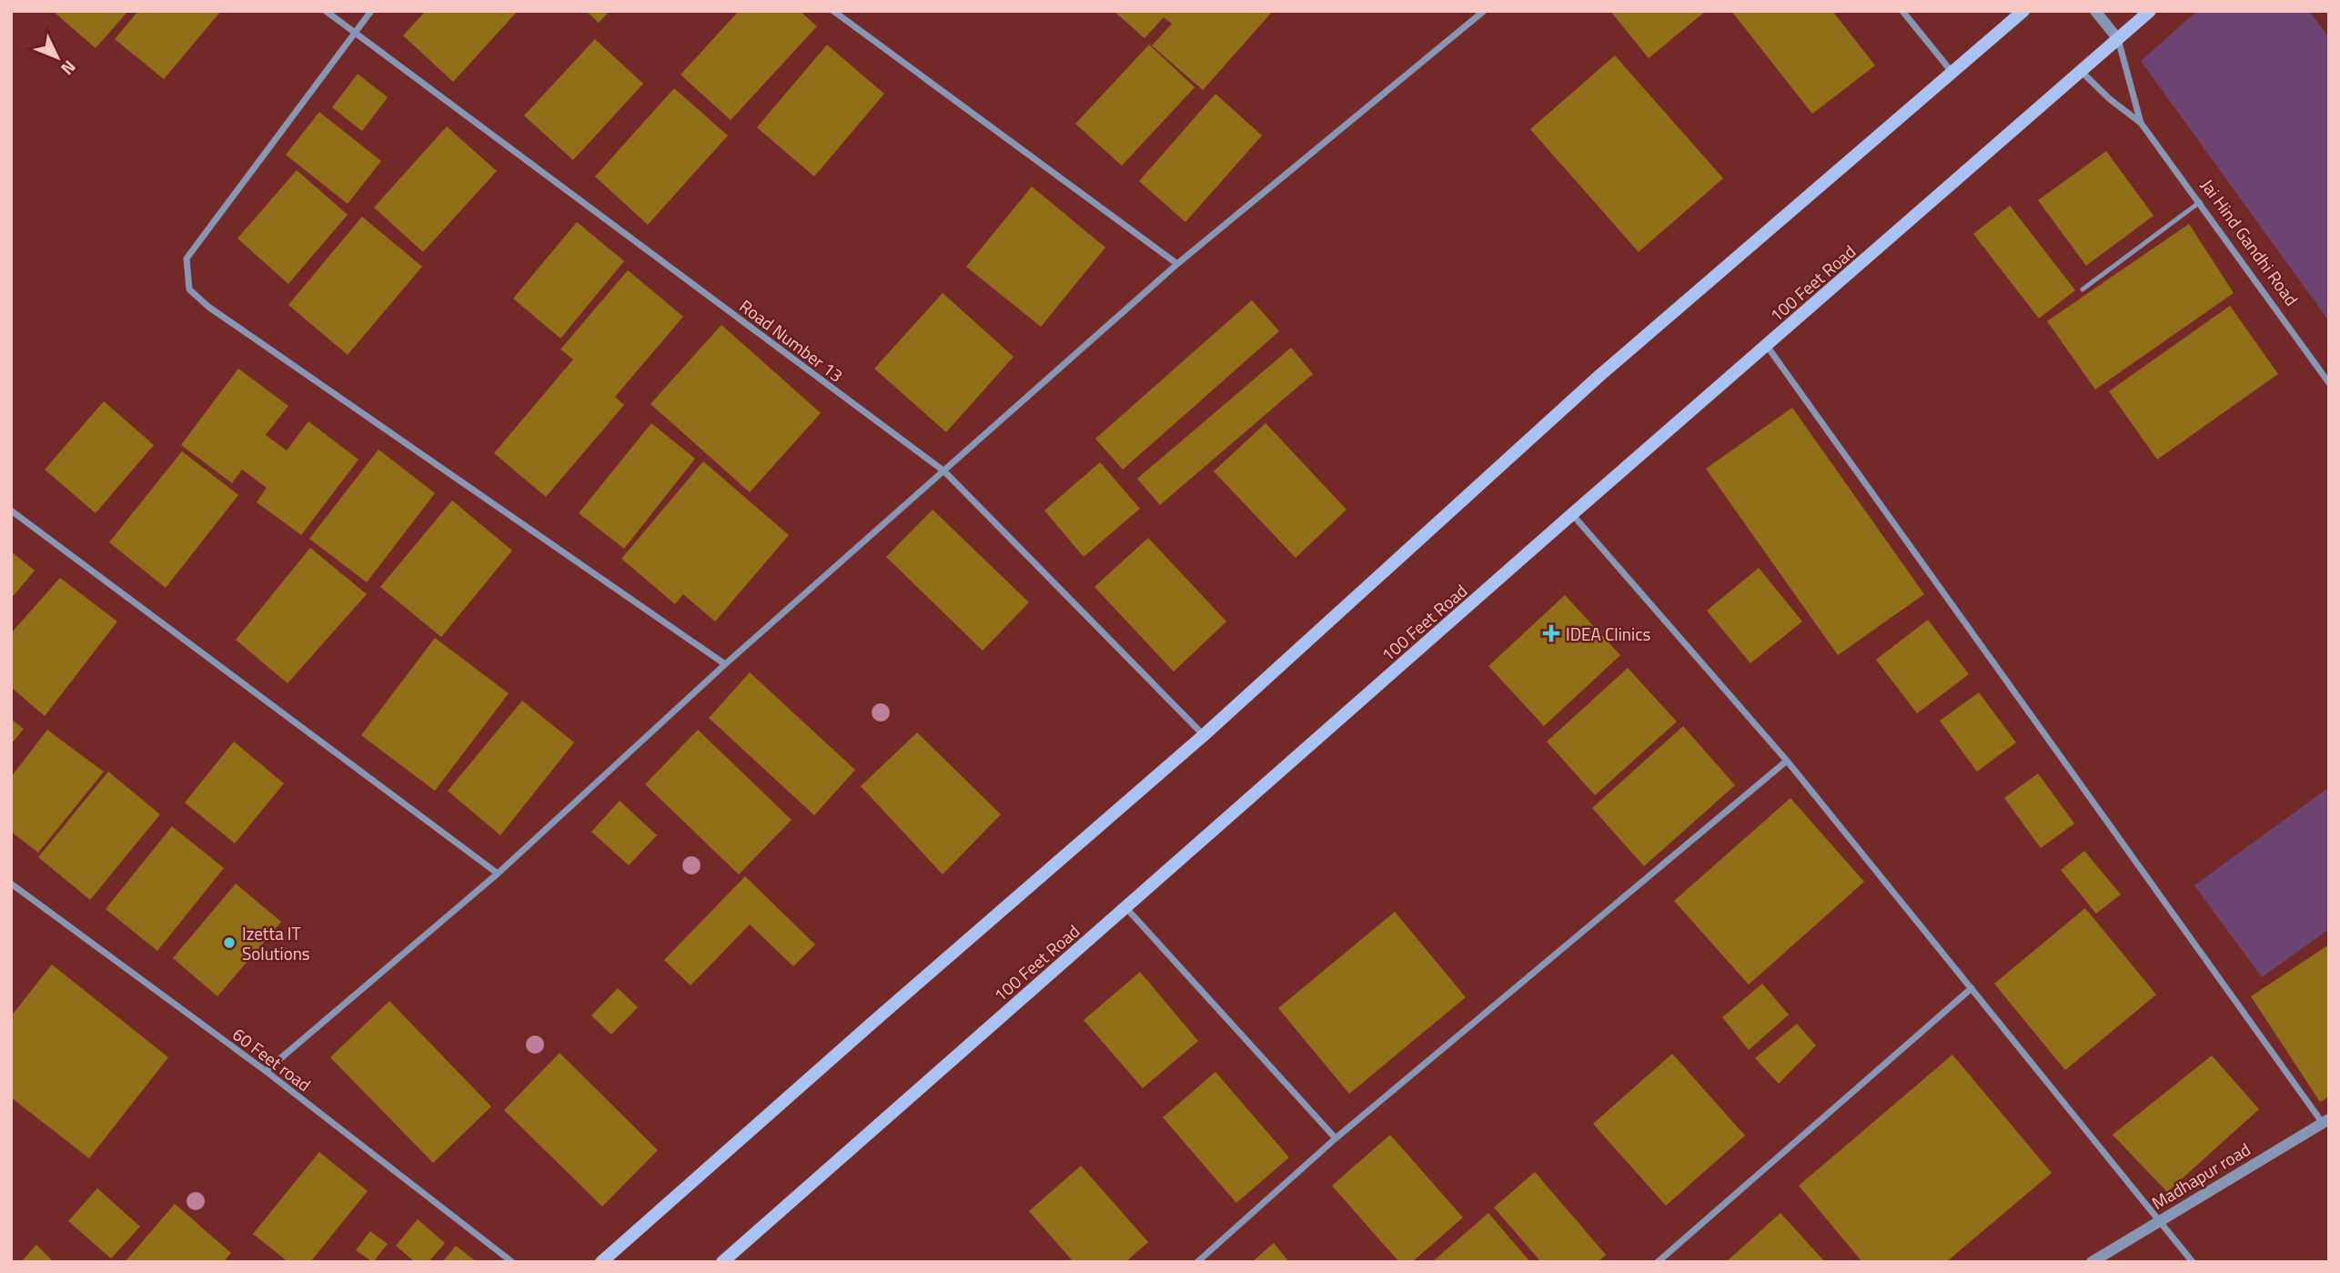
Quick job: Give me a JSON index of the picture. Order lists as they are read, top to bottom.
{
  "streets": {
    "main road": ["100 Feet Road"],
    "street": [
      "Jai Hind Gandhi Road",
      "Road Number 13",
      "60 Feet road",
      "Madhapur road"
    ]
  },
  "places": {
    "health": ["IDEA Clinics"],
    "other": ["Izetta IT Solutions"]
  },
  "north": "bottom right"
}
